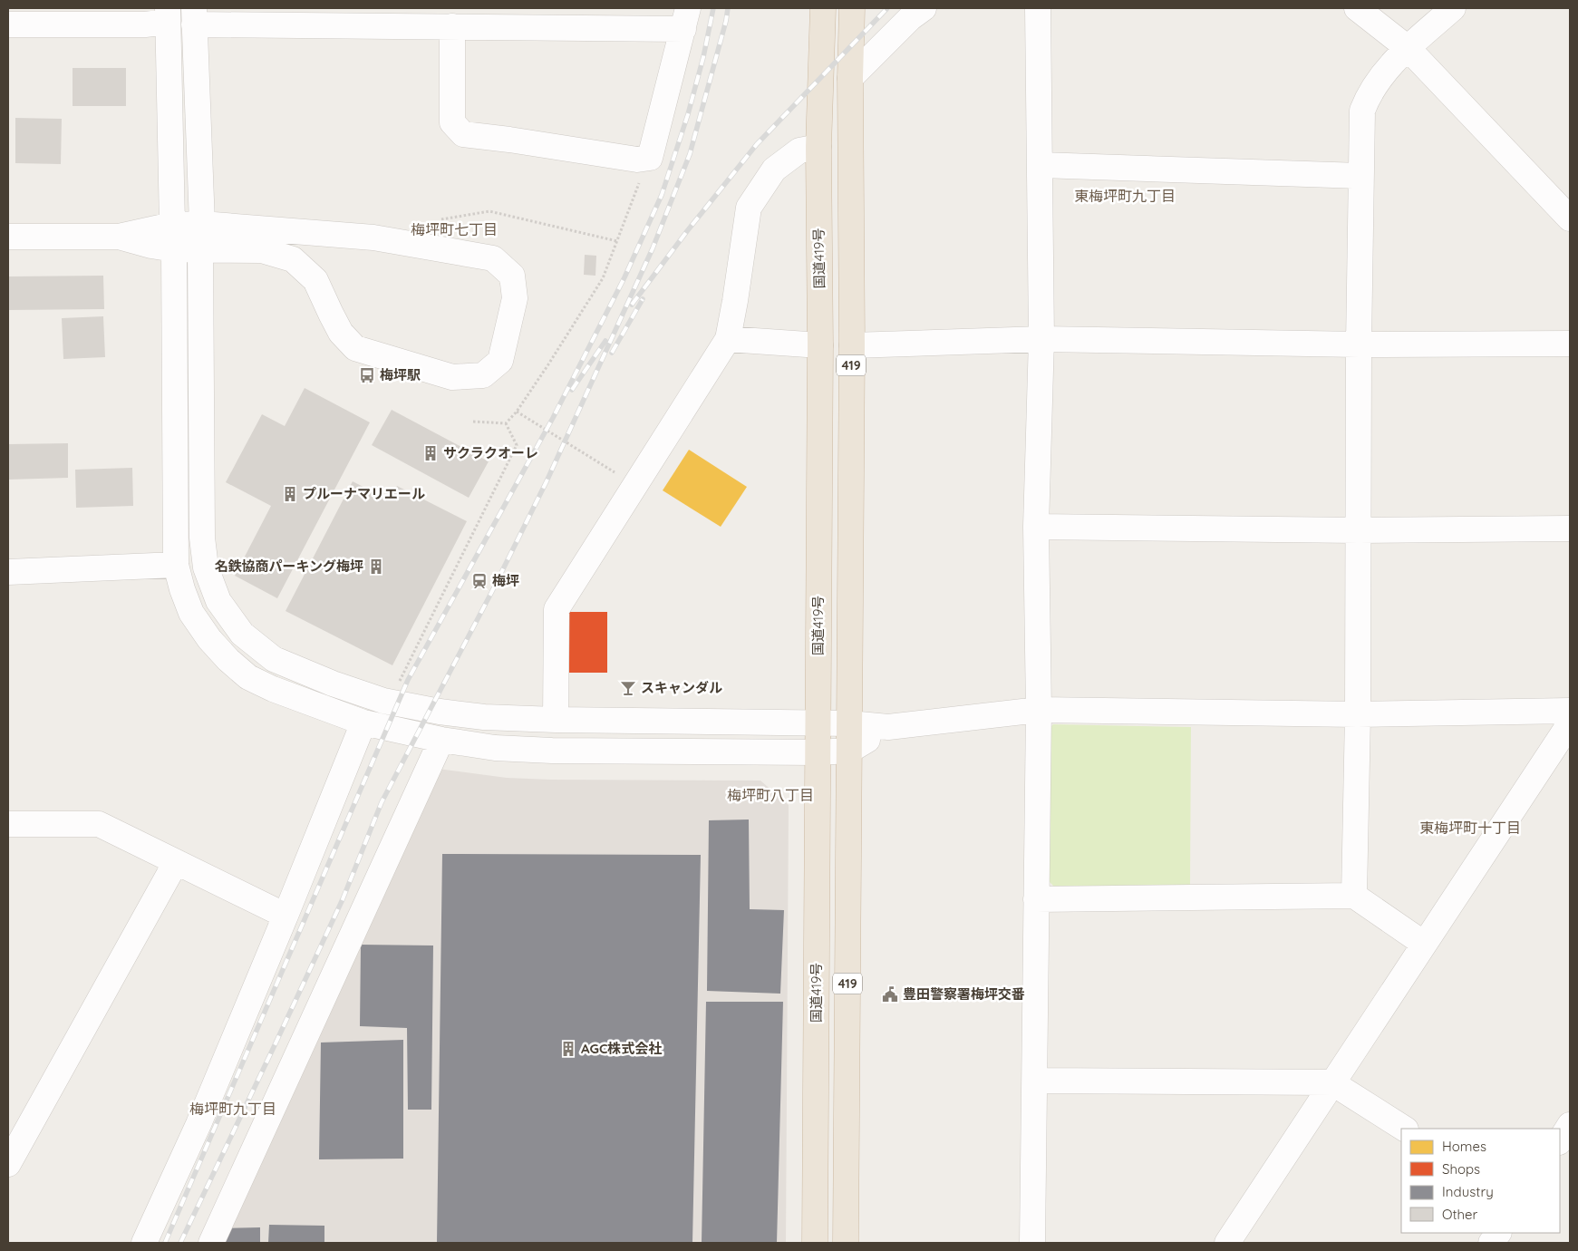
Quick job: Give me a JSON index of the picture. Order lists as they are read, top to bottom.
{
  "streets": {
    "highway": ["国道419号", "419"]
  },
  "districts": [
    "東梅坪町九丁目",
    "梅坪町七丁目",
    "梅坪町八丁目",
    "東梅坪町十丁目",
    "梅坪町九丁目"
  ],
  "places": {
    "bus stop": ["梅坪駅"],
    "building": [
      "サクラクオーレ",
      "プルーナマリエール",
      "名鉄協商パーキング梅坪",
      "AGC株式会社"
    ],
    "station": ["梅坪"],
    "bar": ["スキャンダル"],
    "public building": ["豊田警察署梅坪交番"]
  },
  "legend": [
    "Homes",
    "Shops",
    "Industry",
    "Other"
  ]
}
